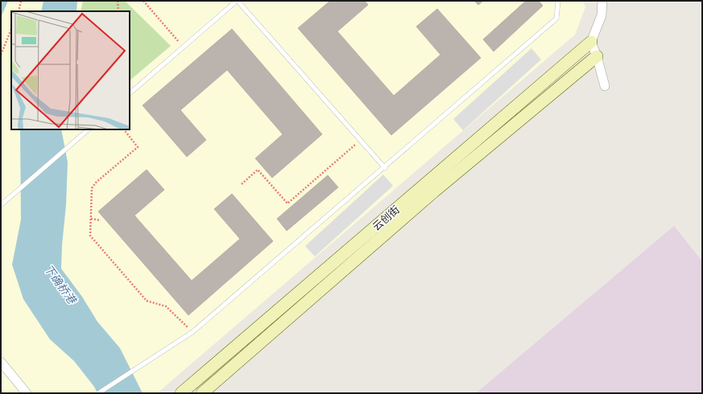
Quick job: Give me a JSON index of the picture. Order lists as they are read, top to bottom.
{
  "streets": {
    "main road": ["云创街"]
  },
  "water": ["下确桥港"]
}
